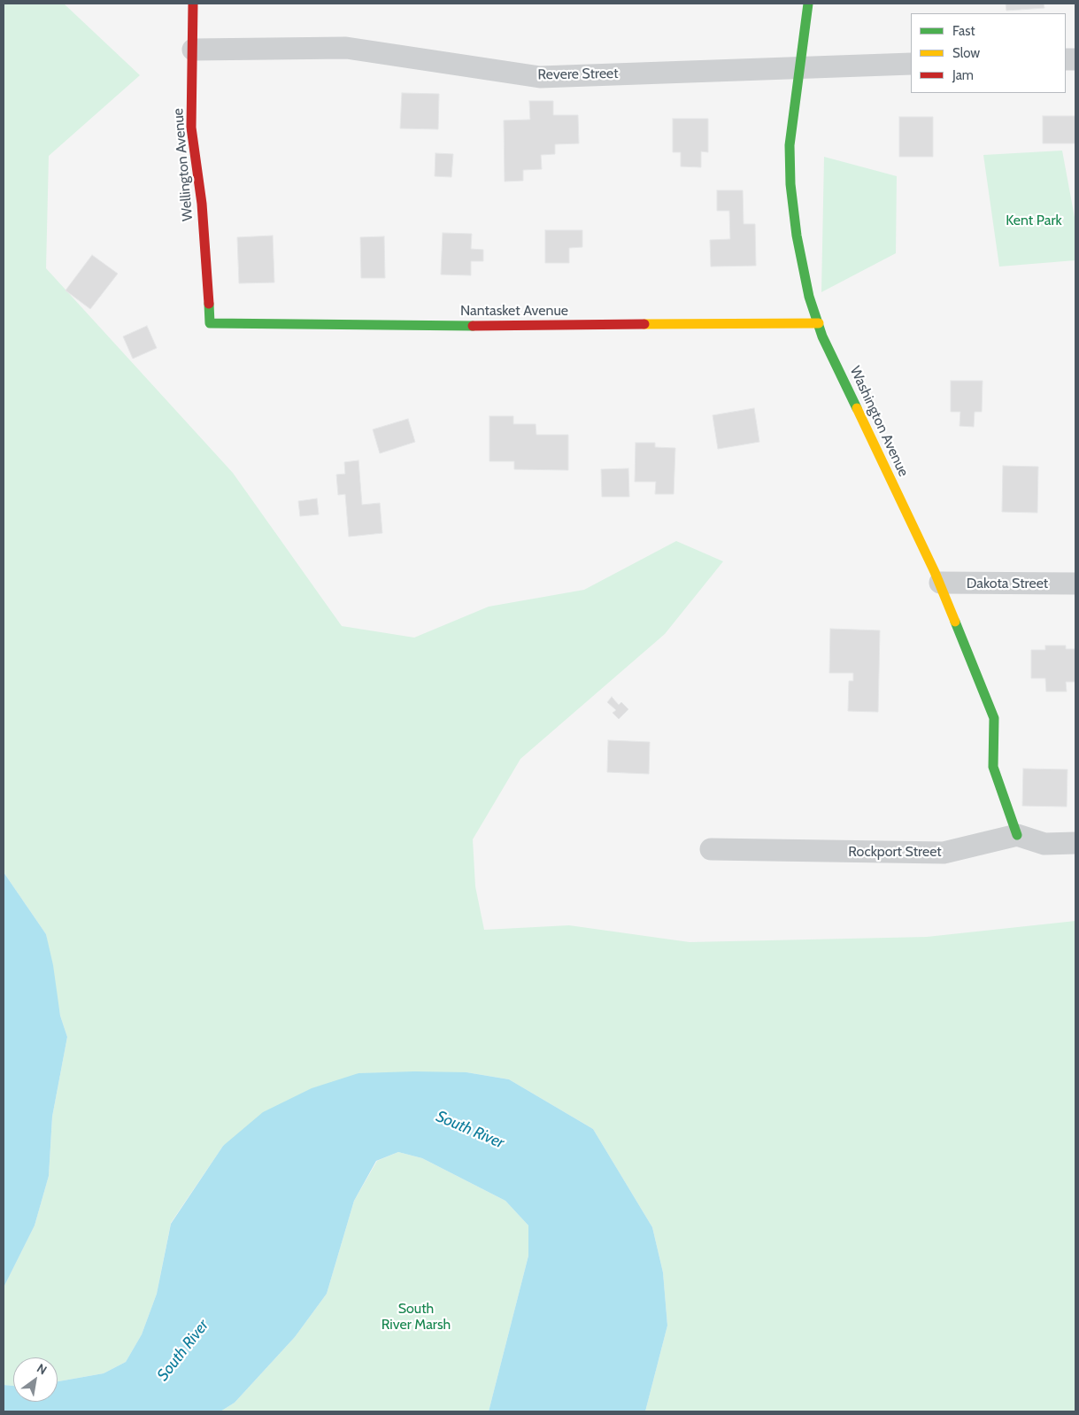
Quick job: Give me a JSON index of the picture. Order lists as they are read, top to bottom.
{
  "streets": {
    "street": [
      "Revere Street",
      "Wellington Avenue",
      "Nantasket Avenue",
      "Washington Avenue",
      "Dakota Street",
      "Rockport Street"
    ]
  },
  "crossings": [
    ["Revere Street", "Wellington Avenue"],
    ["Revere Street", "Washington Avenue"],
    ["Wellington Avenue", "Nantasket Avenue"],
    ["Nantasket Avenue", "Washington Avenue"],
    ["Washington Avenue", "Dakota Street"],
    ["Washington Avenue", "Rockport Street"]
  ],
  "water": ["South River"],
  "parks": ["Kent Park", "South River Marsh"],
  "legend": ["Fast", "Slow", "Jam"],
  "north": "top right"
}
